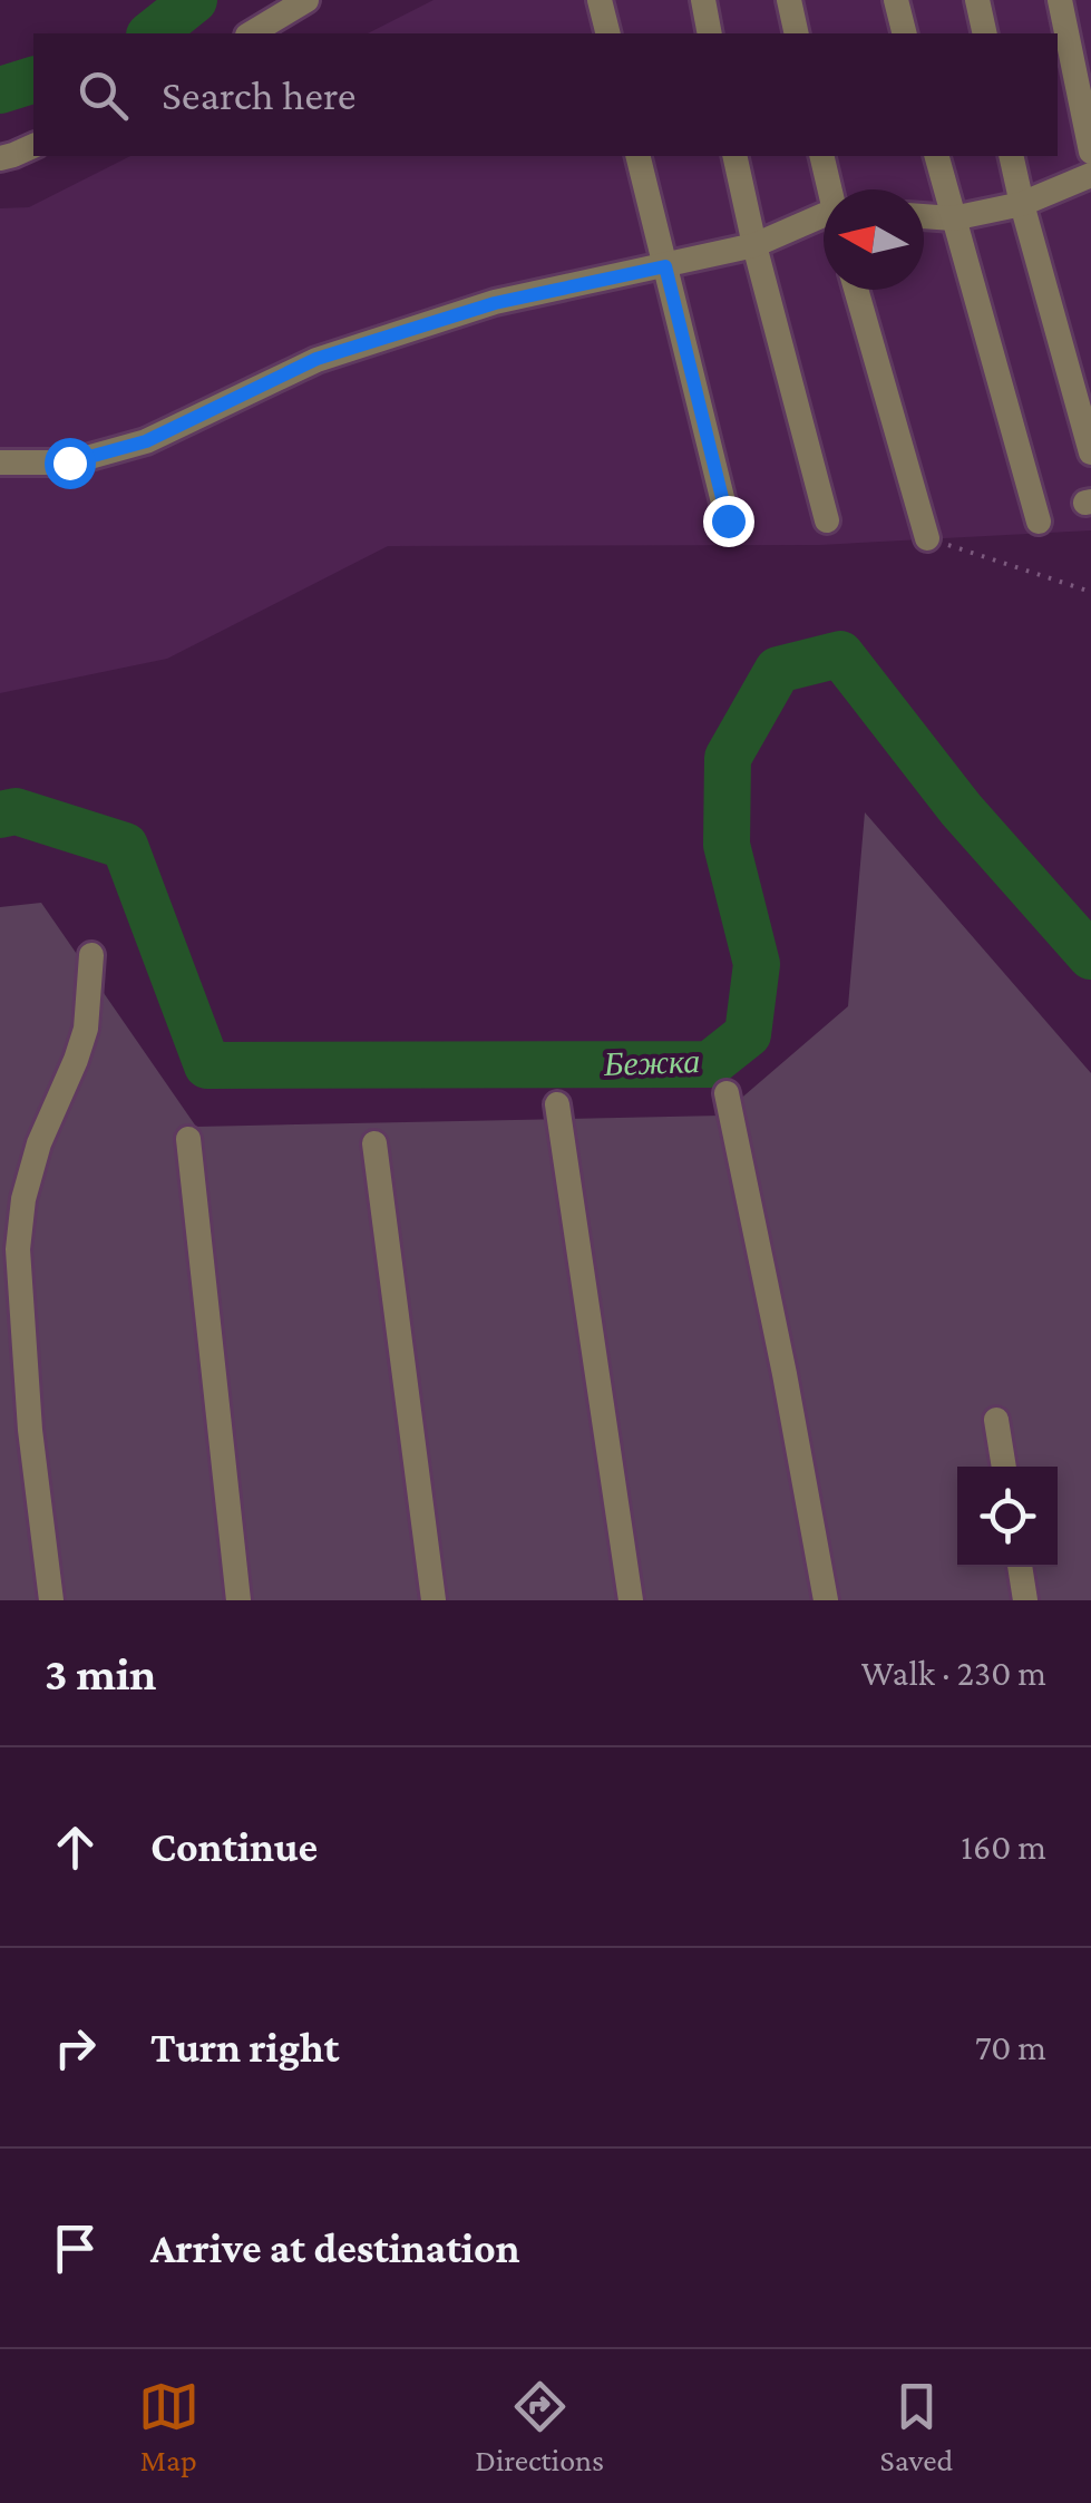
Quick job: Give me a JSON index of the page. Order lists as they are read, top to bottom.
{
  "water": ["Бежка"],
  "north": "left",
  "page": {
    "search": "Search here",
    "heading": ["3 min", "Walk · 230 m"],
    "list": [
      ["Continue", "160 m"],
      ["Turn right", "70 m"],
      "Arrive at destination"
    ],
    "nav": ["Map", "Directions", "Saved"]
  }
}
